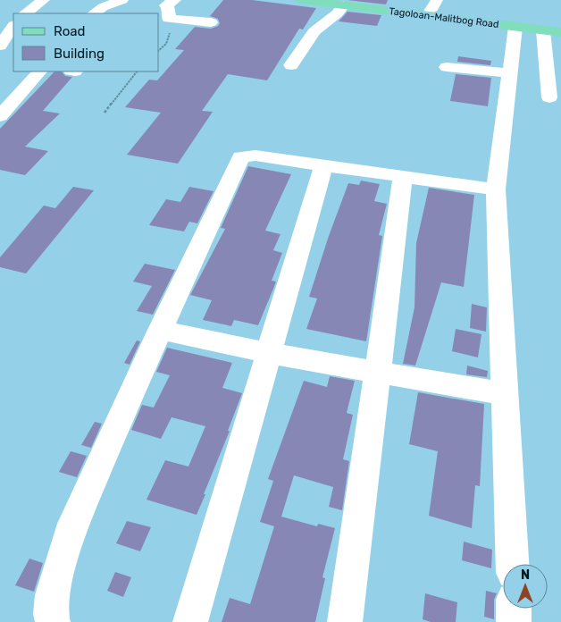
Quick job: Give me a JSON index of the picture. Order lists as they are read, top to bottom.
{
  "streets": {
    "main road": ["Tagoloan-Malitbog Road"]
  },
  "legend": ["Road", "Building"],
  "north": "top"
}
